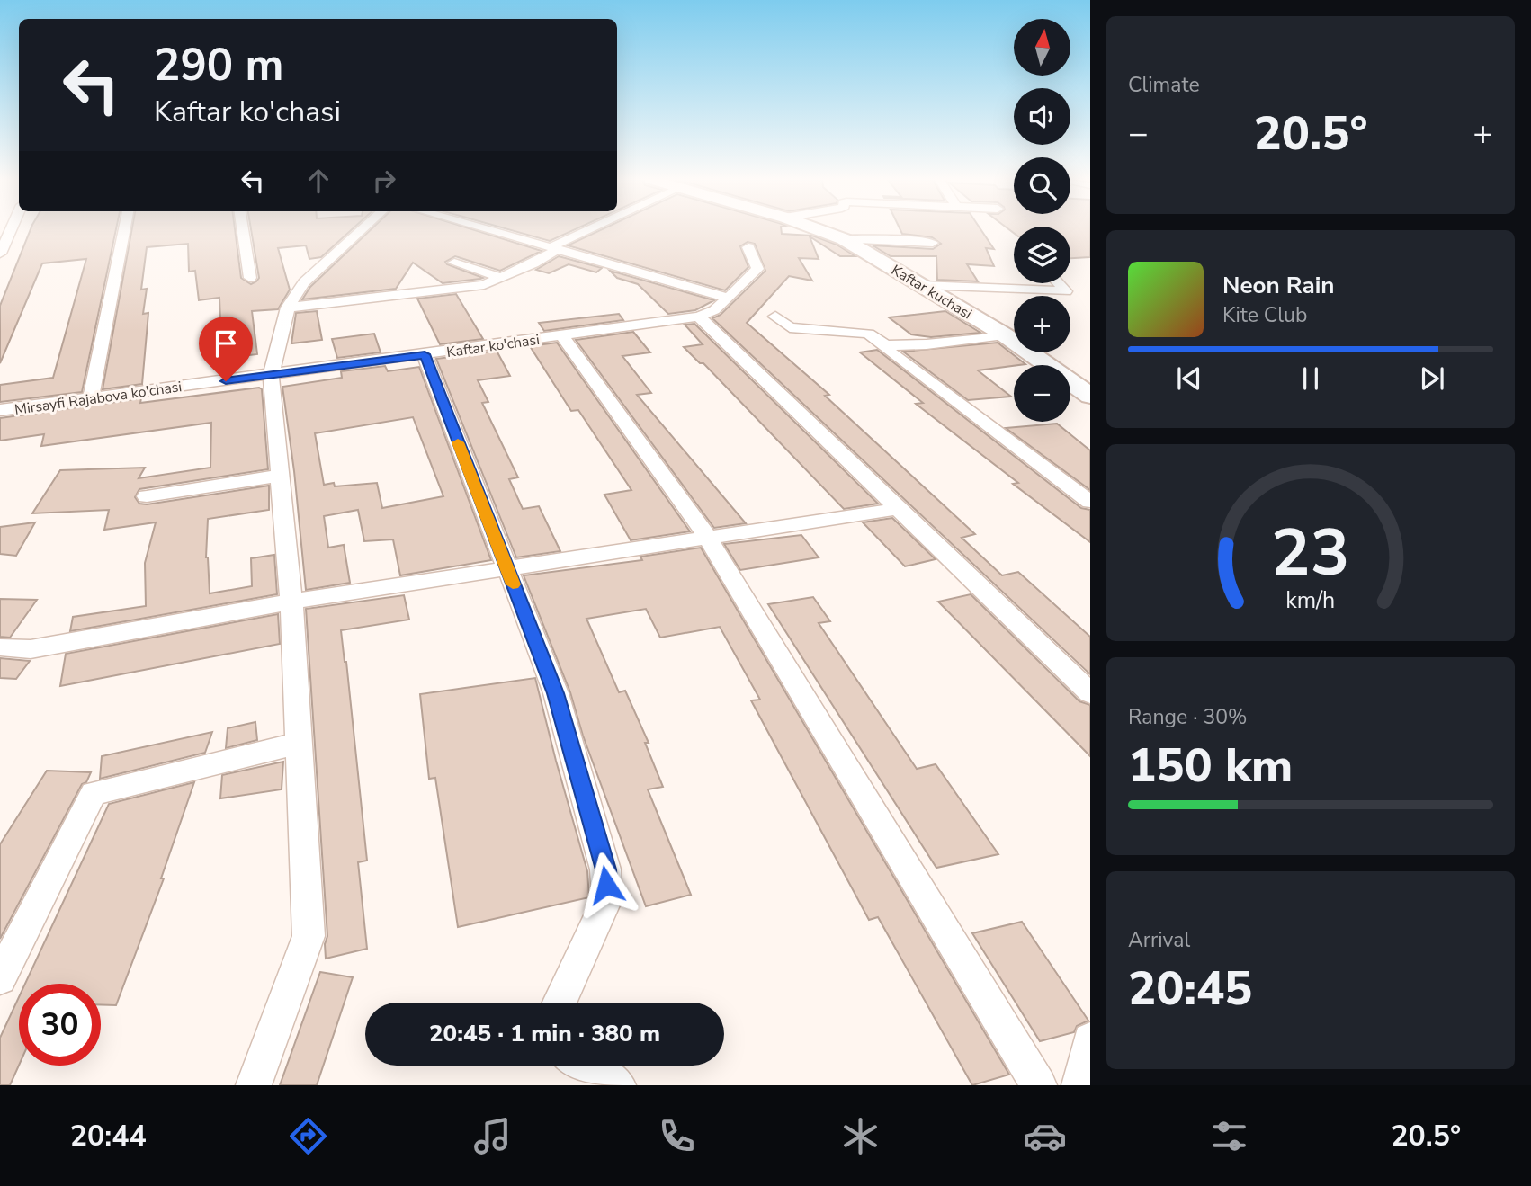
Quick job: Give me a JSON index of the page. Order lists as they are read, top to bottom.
{
  "streets": {
    "street": ["Kaftar kuchasi", "Kaftar ko'chasi", "Mirsayfi Rajabova ko'chasi"]
  },
  "crossings": [
    ["Kaftar ko'chasi", "Mirsayfi Rajabova ko'chasi"]
  ],
  "north": "top",
  "page": {
    "tile": [
      "Climate",
      ["Range · 30%", "150 km"],
      ["Arrival", "20:45"]
    ],
    "map_buttons": ["+", "−"],
    "turn": ["290 m", "Kaftar ko'chasi"],
    "heat": ["−", "20.5°", "+"],
    "song": ["Neon Rain", "Kite Club"],
    "limit": "30",
    "trip": "20:45 · 1 min · 380 m",
    "tabs": ["20:44", "20.5°"],
    "gauge": ["23", "km/h"]
  }
}
